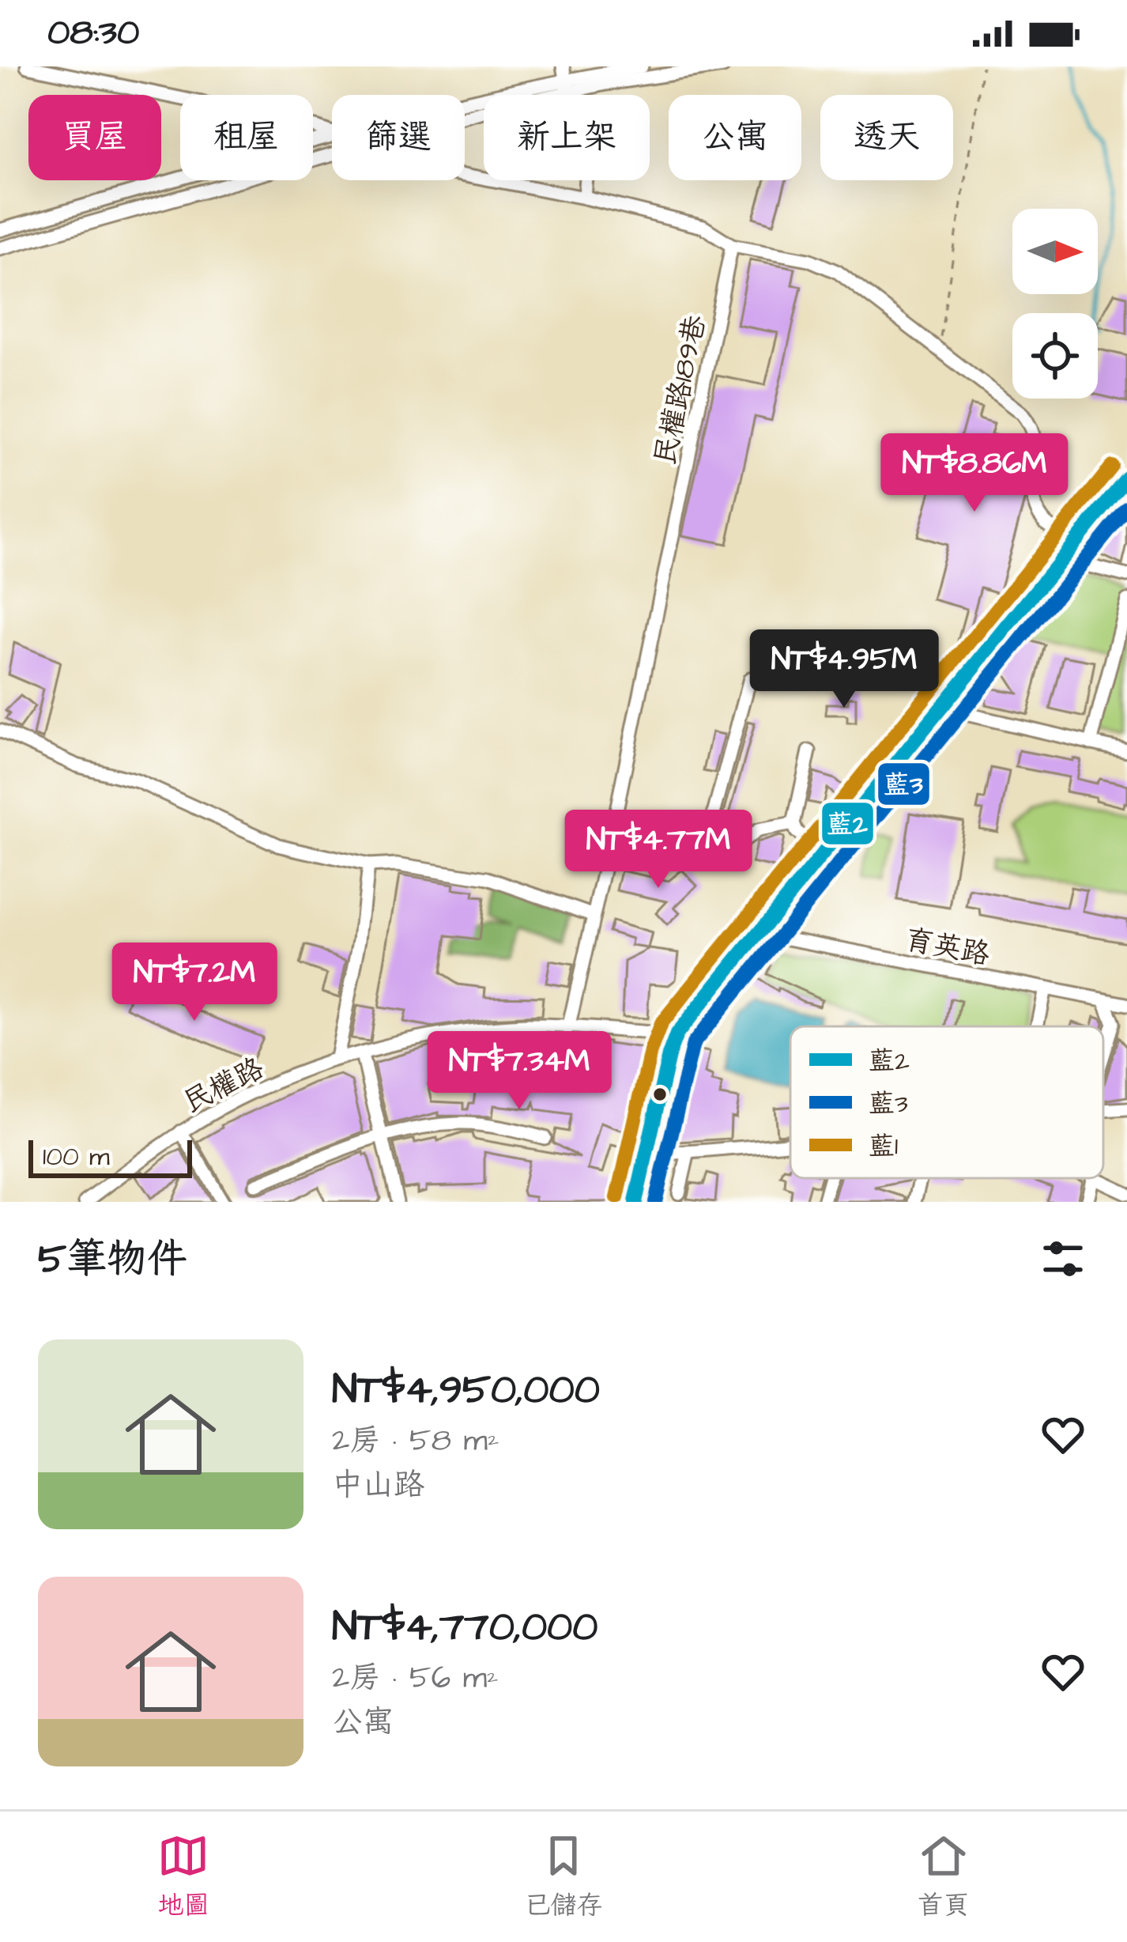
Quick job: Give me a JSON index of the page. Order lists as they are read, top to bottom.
{
  "streets": {
    "street": ["民權路189巷", "育英路", "民權路"]
  },
  "crossings": [
    ["民權路189巷", "民權路"]
  ],
  "lines": ["transit line 藍1", "transit line 藍2", "transit line 藍3"],
  "legend": ["藍2", "藍3", "藍1"],
  "scale_bar": "100 m",
  "north": "right",
  "page": {
    "status": "08:30",
    "chip": [
      "買屋",
      "租屋",
      "篩選",
      "新上架",
      "公寓",
      "透天"
    ],
    "price": [
      "NT$8.86M",
      "NT$4.95M",
      "NT$4.77M",
      "NT$7.2M",
      "NT$7.34M"
    ],
    "scale": "100 m",
    "heading": "5筆物件",
    "list": [
      {
        "name": "NT$4,950,000",
        "note": "2房 · 58 m² · 中山路"
      },
      {
        "name": "NT$4,770,000",
        "note": "2房 · 56 m² · 公寓"
      }
    ],
    "tabs": ["地圖", "已儲存", "首頁"]
  }
}
